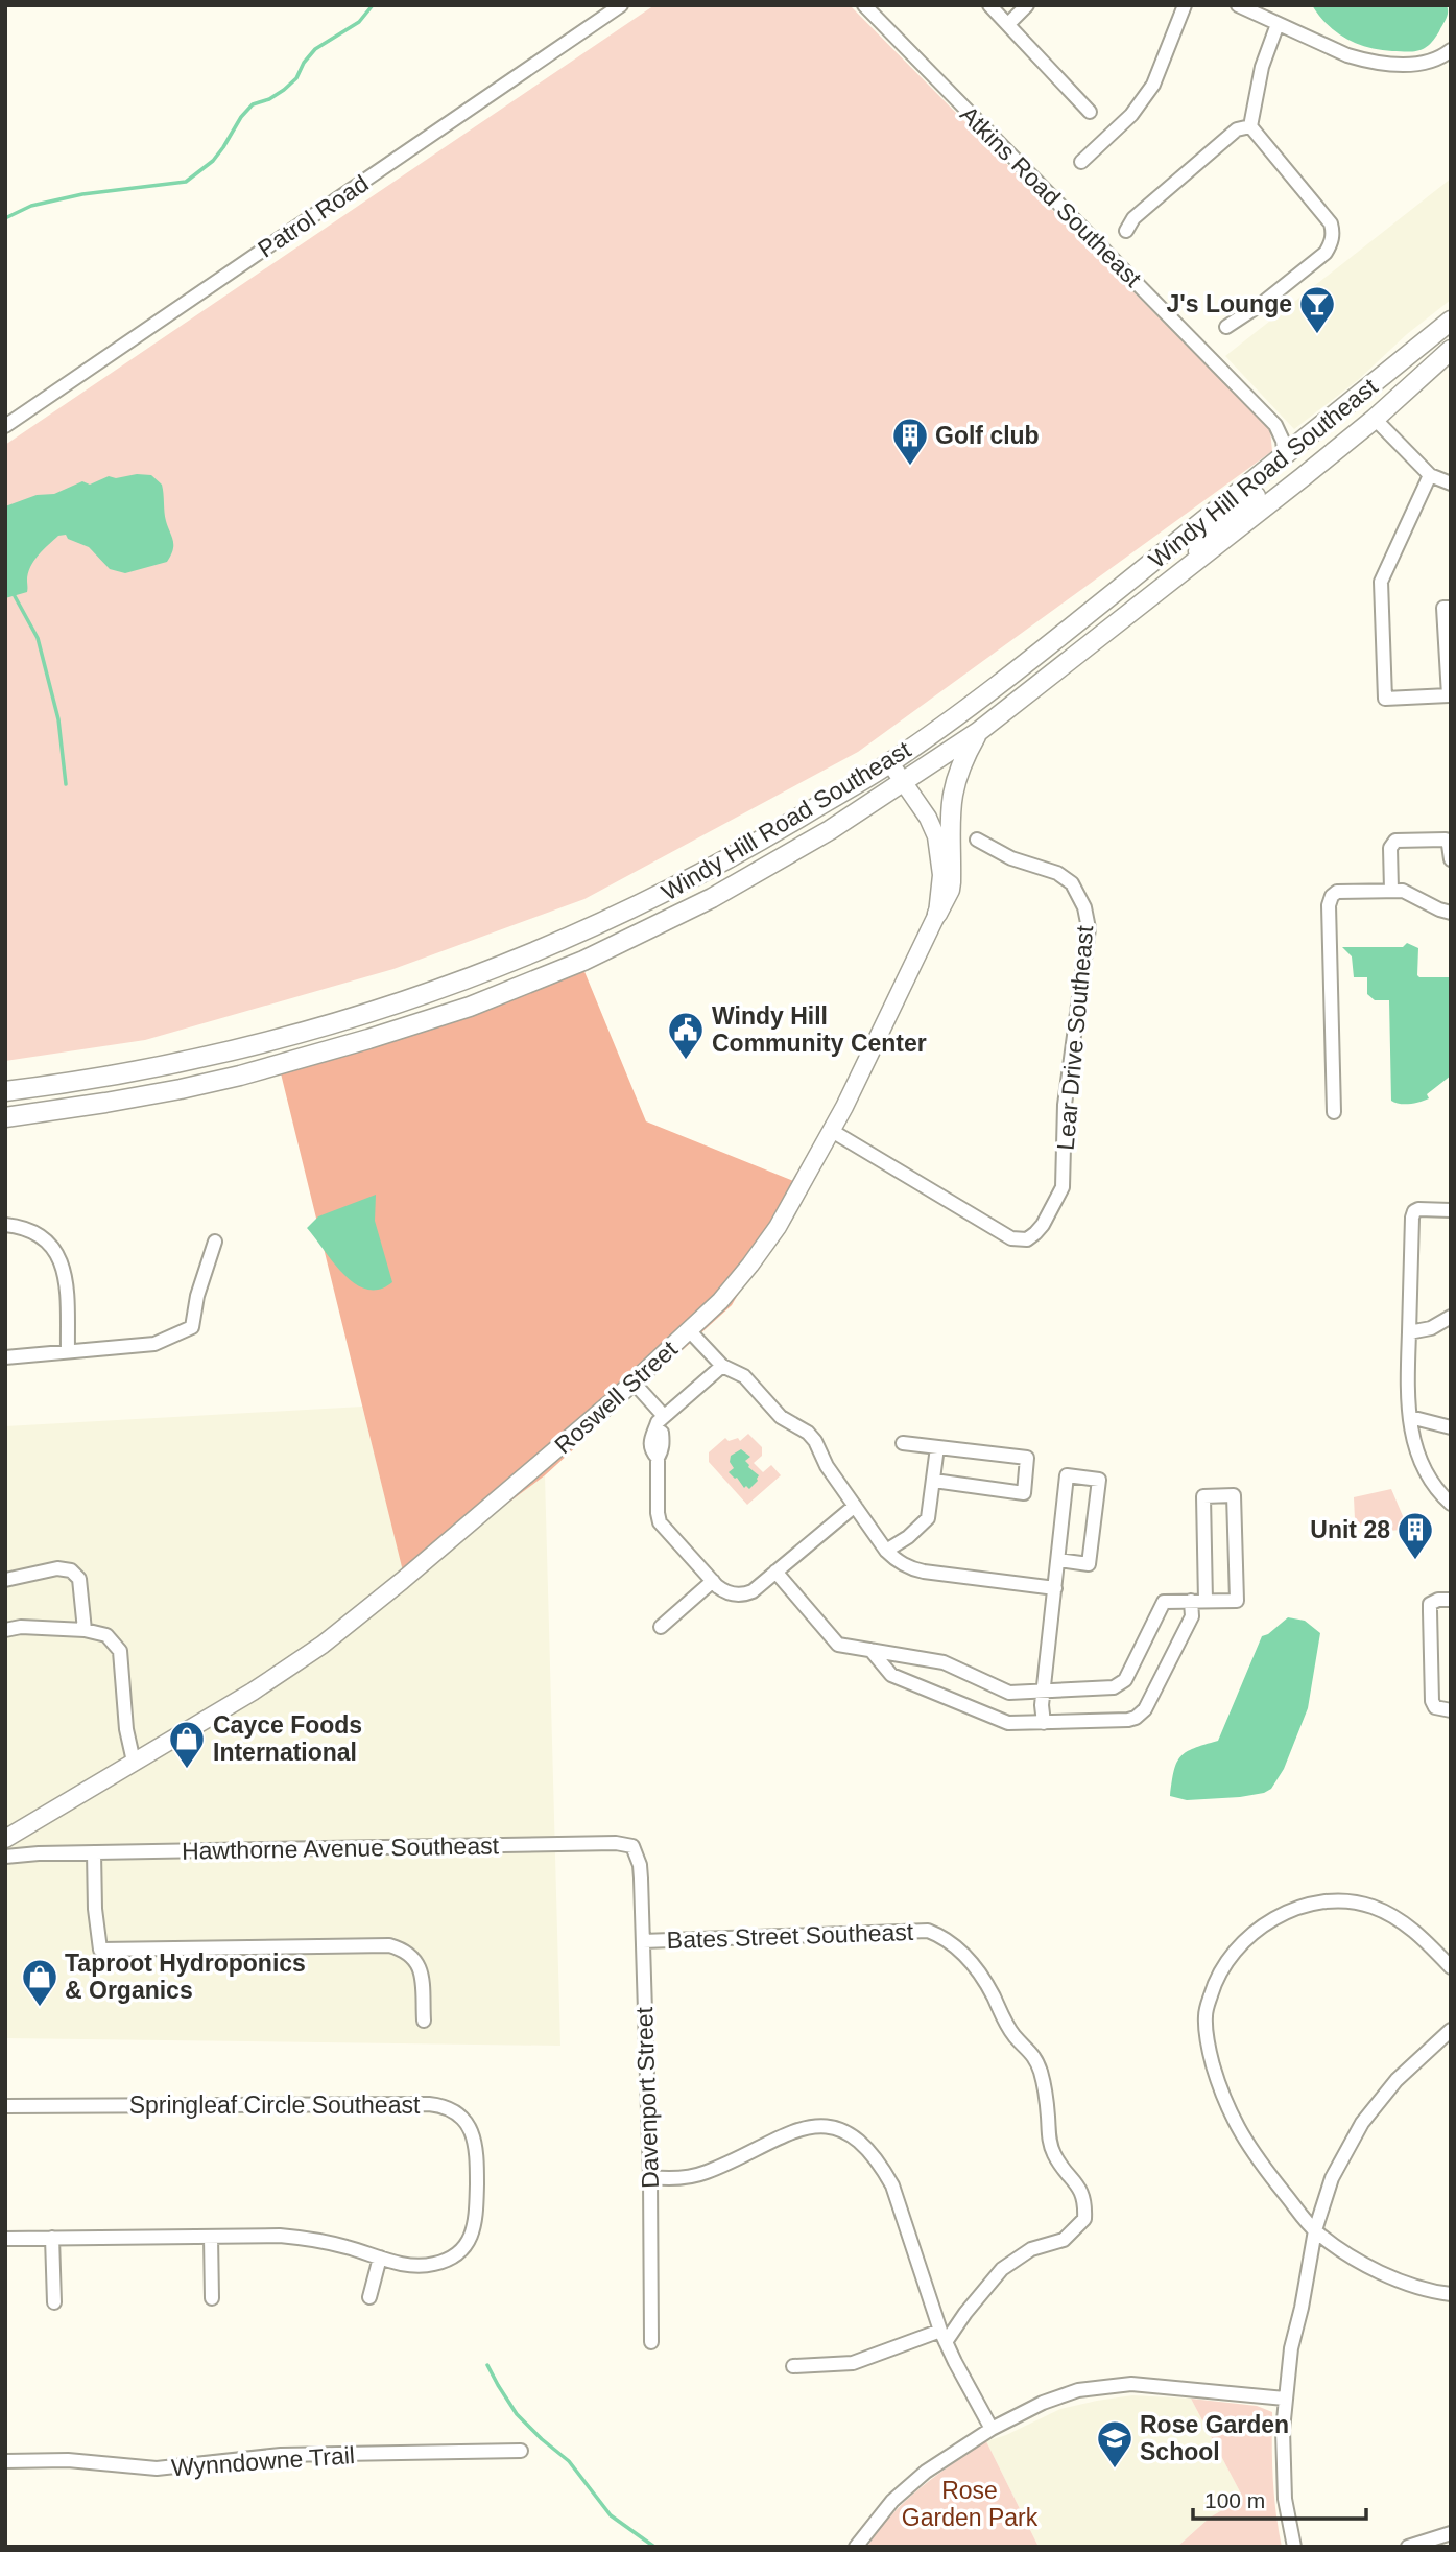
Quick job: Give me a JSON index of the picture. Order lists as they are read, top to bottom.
{
  "streets": {
    "main road": ["Windy Hill Road Southeast"],
    "street": [
      "Atkins Road Southeast",
      "Patrol Road",
      "Lear Drive Southeast",
      "Roswell Street",
      "Hawthorne Avenue Southeast",
      "Bates Street Southeast",
      "Davenport Street",
      "Springleaf Circle Southeast",
      "Wynndowne Trail"
    ]
  },
  "crossings": [
    ["Atkins Road Southeast", "Windy Hill Road Southeast"],
    ["Windy Hill Road Southeast", "Roswell Street"],
    ["Lear Drive Southeast", "Roswell Street"],
    ["Hawthorne Avenue Southeast", "Davenport Street"],
    ["Bates Street Southeast", "Davenport Street"]
  ],
  "parks": ["Rose Garden Park"],
  "places": {
    "bar": ["J's Lounge"],
    "building": ["Golf club", "Unit 28"],
    "public building": ["Windy Hill Community Center"],
    "shop": ["Cayce Foods International", "Taproot Hydroponics & Organics"],
    "school or university": ["Rose Garden School"]
  },
  "scale_bar": "100 m"
}
